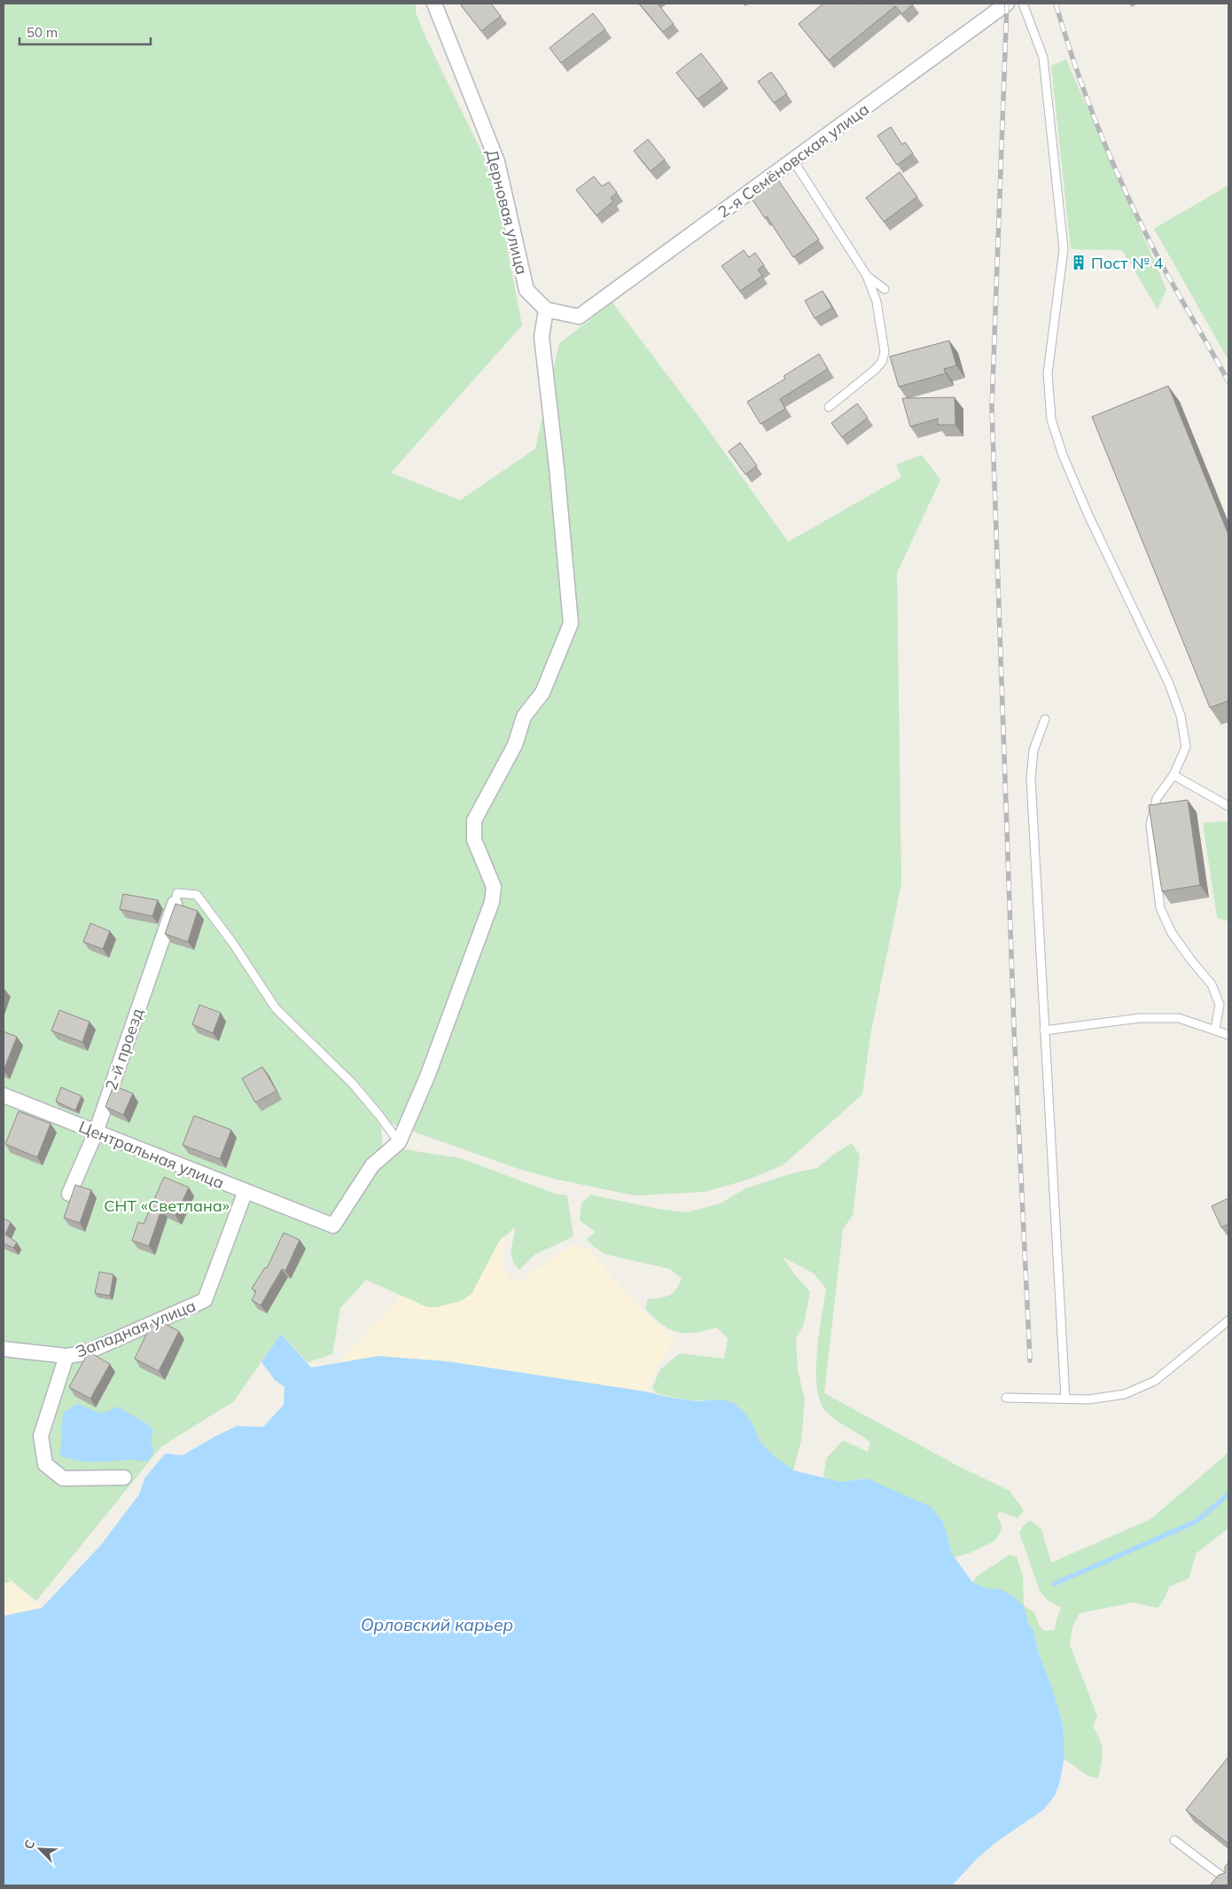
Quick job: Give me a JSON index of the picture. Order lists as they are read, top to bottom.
{
  "streets": {
    "street": [
      "2-я Семёновская улица",
      "Дерновая улица",
      "2-й проезд",
      "Центральная улица",
      "Западная улица"
    ]
  },
  "crossings": [
    ["2-я Семёновская улица", "Дерновая улица"],
    ["2-й проезд", "Центральная улица"],
    ["Центральная улица", "Западная улица"]
  ],
  "water": ["Орловский карьер"],
  "parks": ["СНТ «Светлана»"],
  "places": {
    "building": ["Пост № 4"]
  },
  "scale_bar": "50 m",
  "north": "top left"
}
